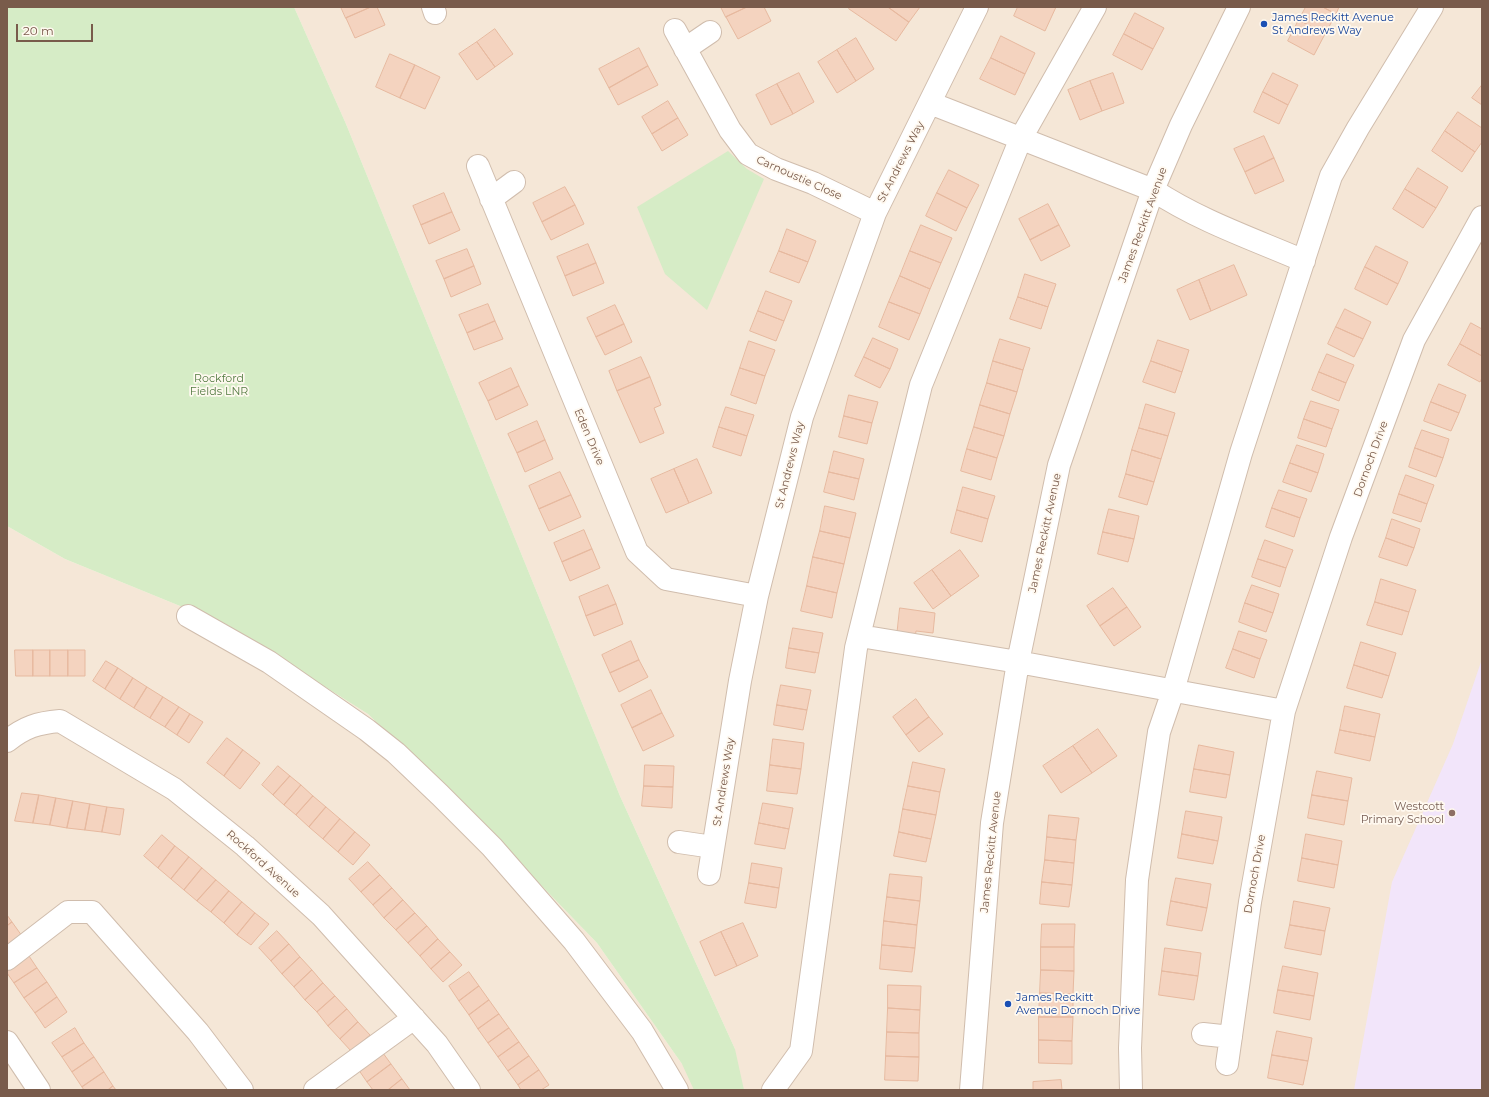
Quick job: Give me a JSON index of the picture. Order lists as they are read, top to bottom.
{
  "streets": {
    "street": [
      "St Andrews Way",
      "Carnoustie Close",
      "James Reckitt Avenue",
      "Eden Drive",
      "Dornoch Drive",
      "Rockford Avenue"
    ]
  },
  "crossings": [
    ["St Andrews Way", "Carnoustie Close"],
    ["St Andrews Way", "Eden Drive"]
  ],
  "parks": ["Rockford Fields LNR"],
  "places": ["James Reckitt Avenue St Andrews Way", "Westcott Primary School", "James Reckitt Avenue Dornoch Drive"],
  "scale_bar": "20 m"
}
